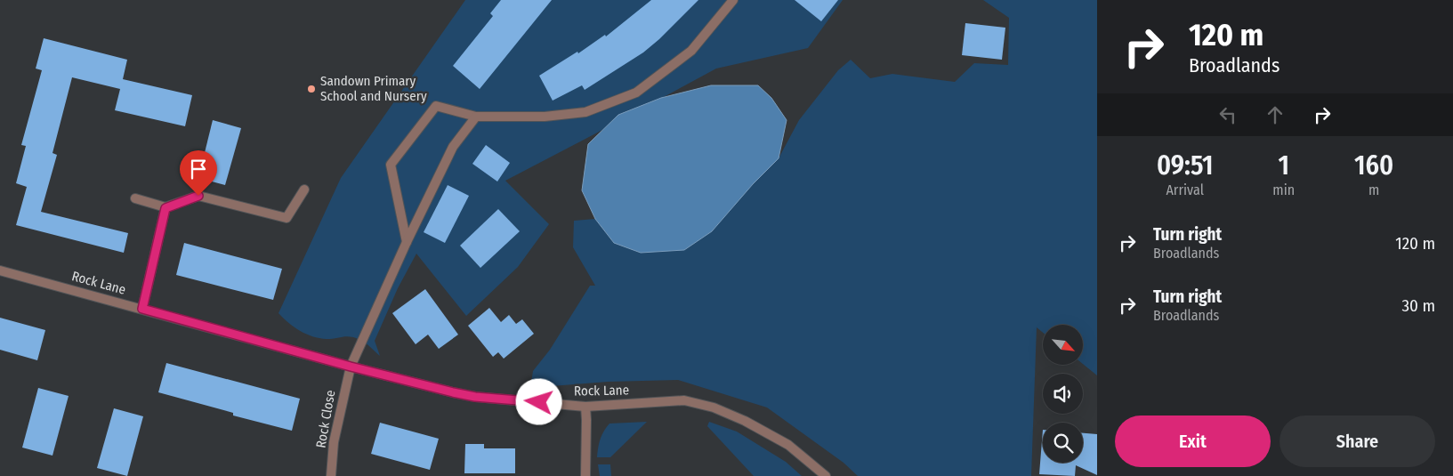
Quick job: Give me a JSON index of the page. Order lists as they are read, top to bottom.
{
  "streets": {
    "street": ["Rock Lane", "Rock Close"]
  },
  "crossings": [
    ["Rock Lane", "Rock Close"]
  ],
  "places": ["Sandown Primary School and Nursery"],
  "north": "bottom right",
  "page": {
    "turn": ["120 m", "Broadlands"],
    "eta": [
      "09:51",
      "Arrival",
      "1",
      "min",
      "160",
      "m"
    ],
    "list": [
      {
        "name": "Turn right",
        "note": "Broadlands",
        "value": "120 m"
      },
      {
        "name": "Turn right",
        "note": "Broadlands",
        "value": "30 m"
      }
    ],
    "buttons": ["Exit", "Share"]
  }
}
